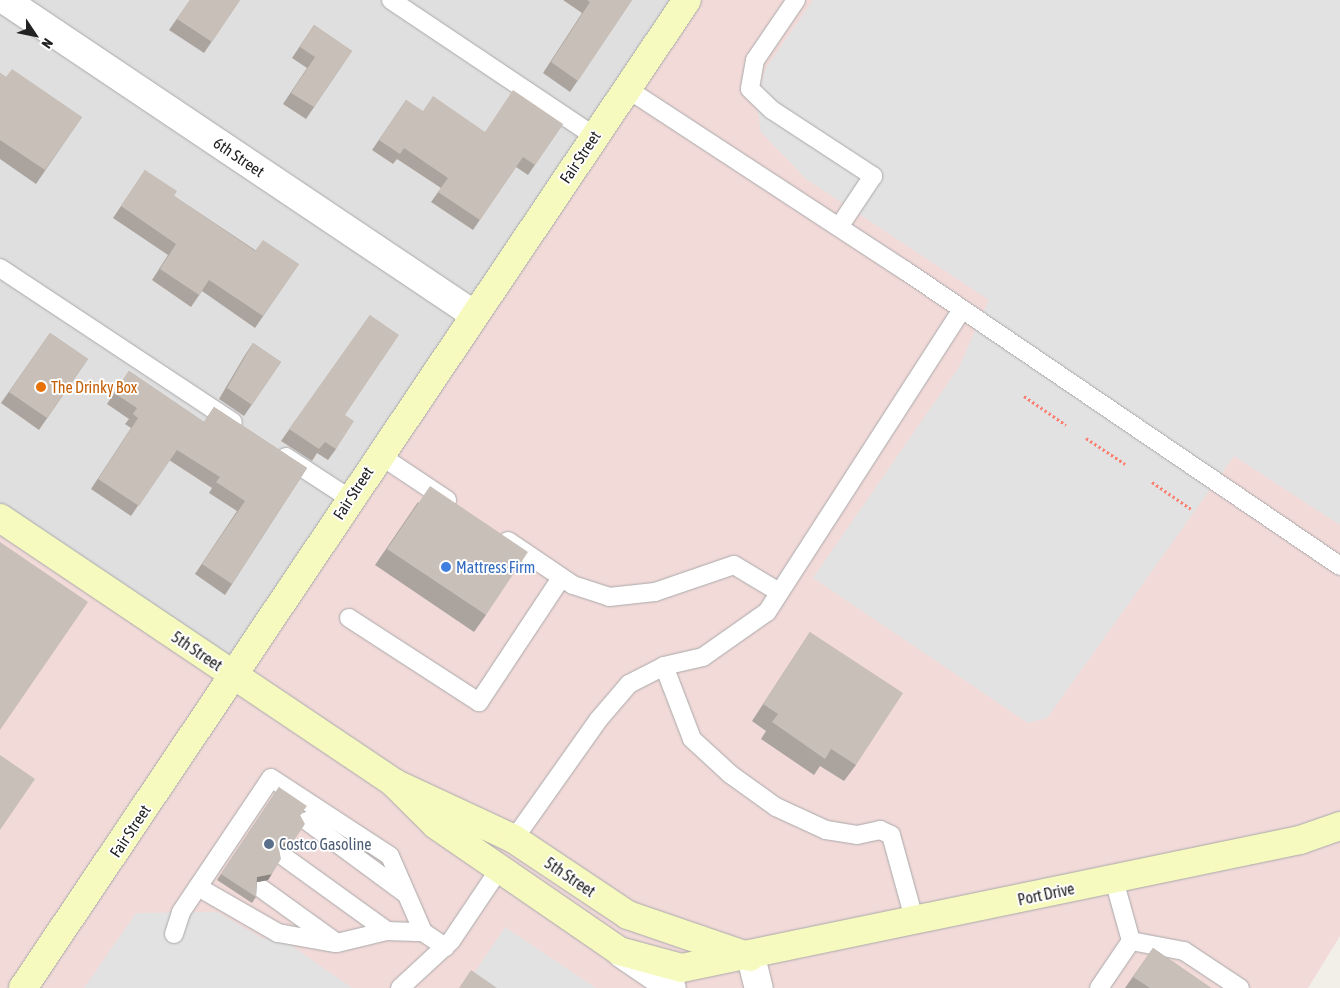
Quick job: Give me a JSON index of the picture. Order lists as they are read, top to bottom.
{
  "streets": {
    "street": [
      "6th Street",
      "Fair Street",
      "5th Street",
      "Port Drive"
    ]
  },
  "crossings": [
    ["6th Street", "Fair Street"],
    ["Fair Street", "5th Street"],
    ["5th Street", "Port Drive"]
  ],
  "places": ["The Drinky Box", "Mattress Firm", "Costco Gasoline"],
  "north": "bottom right"
}
